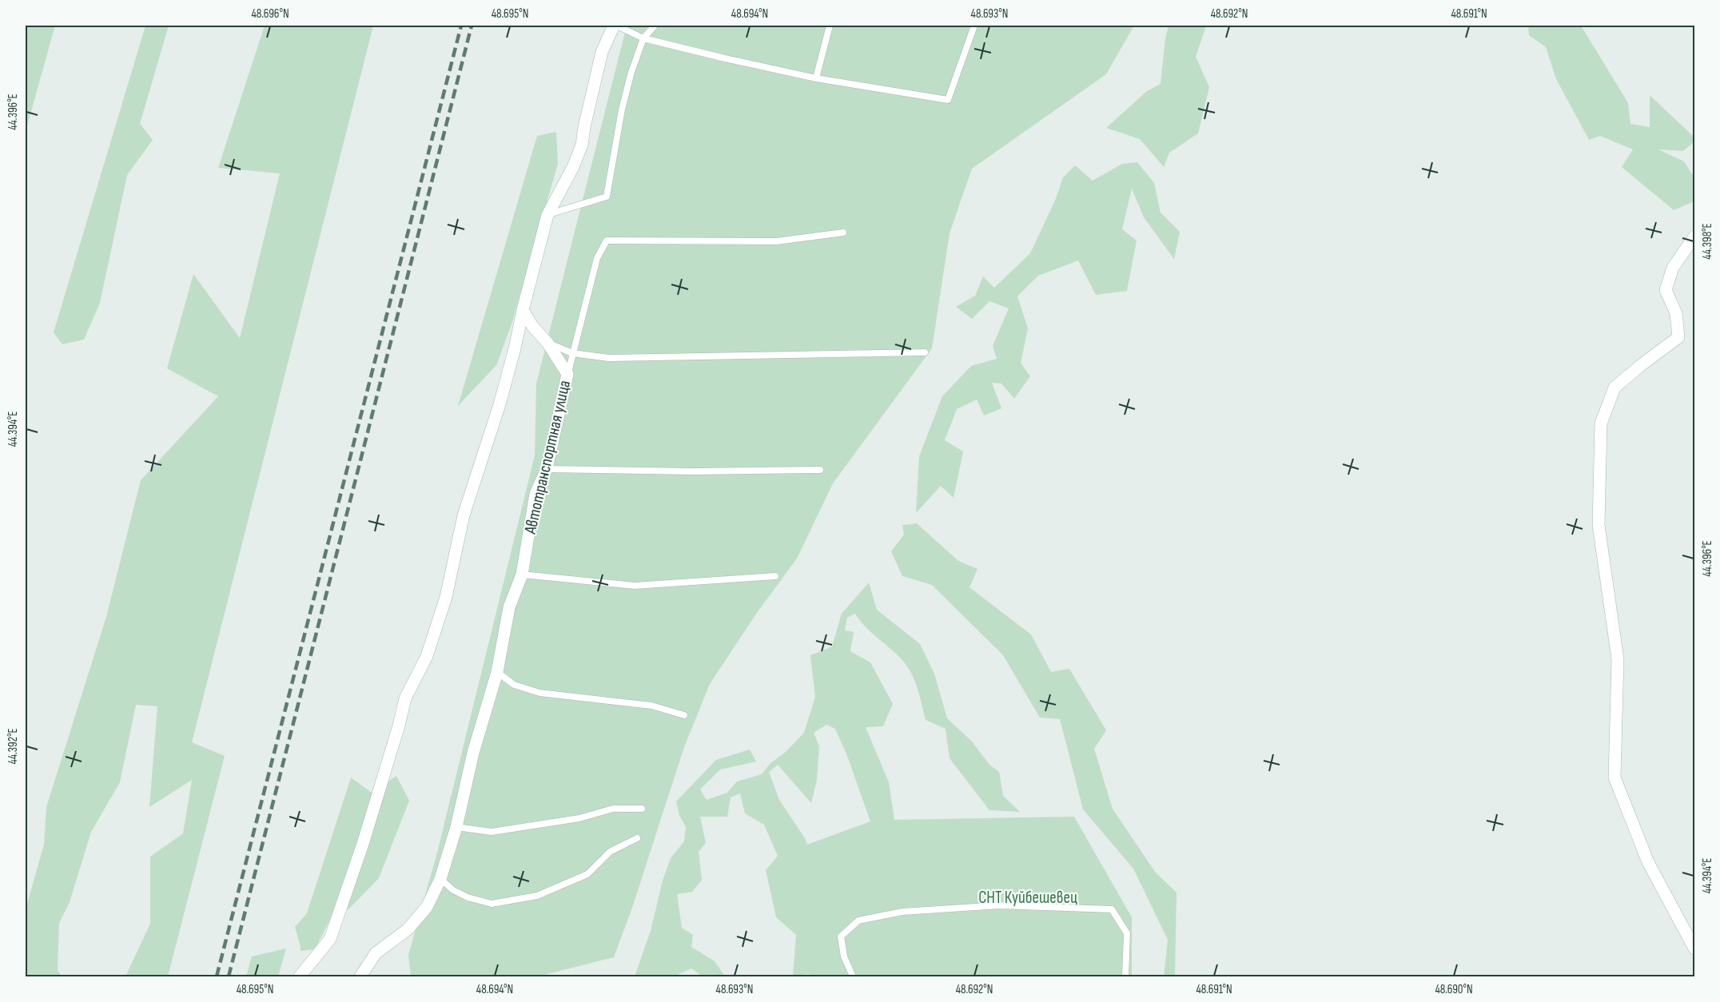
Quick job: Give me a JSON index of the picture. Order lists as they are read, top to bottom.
{
  "streets": {
    "street": ["Автотранспортная улица"]
  },
  "parks": ["СНТ Куйбешевец"],
  "coordinates": [
    "48.696°N",
    "48.695°N",
    "48.694°N",
    "48.693°N",
    "48.692°N",
    "48.691°N",
    "44.396°E",
    "44.398°E",
    "44.394°E",
    "44.392°E",
    "48.690°N"
  ]
}
